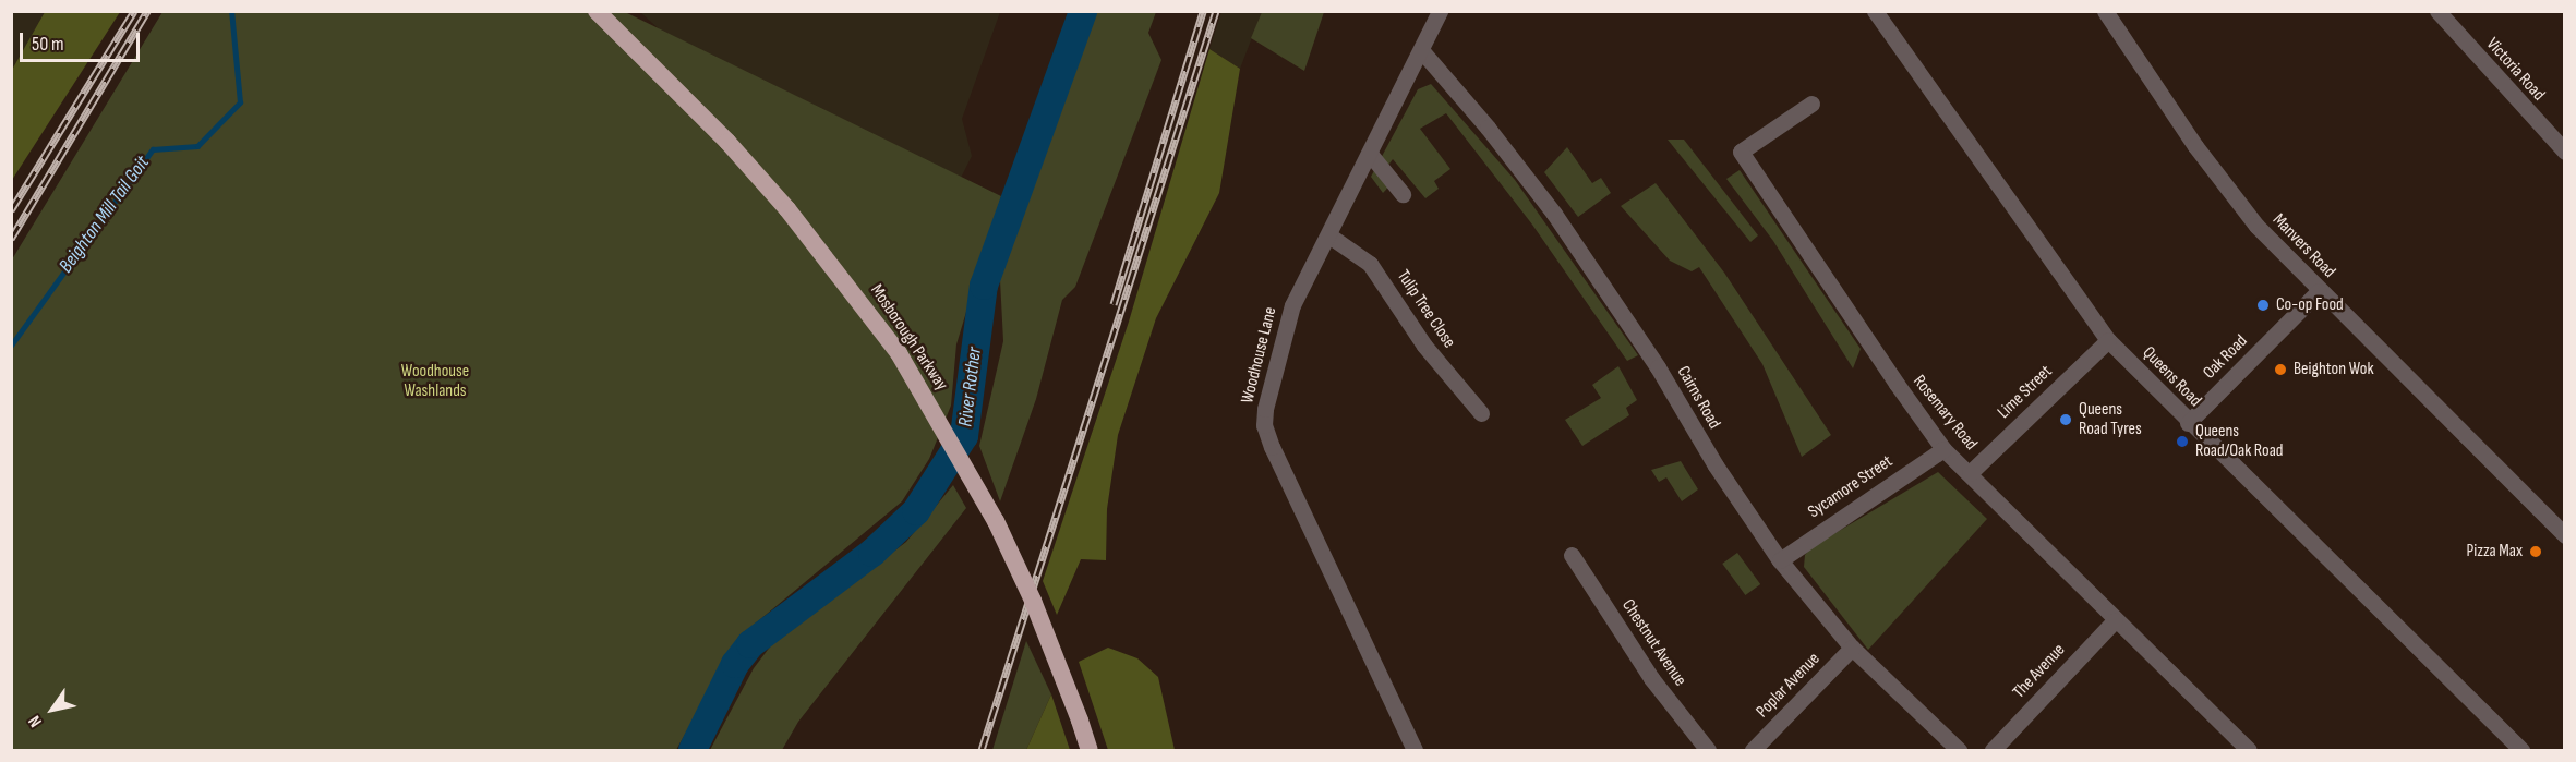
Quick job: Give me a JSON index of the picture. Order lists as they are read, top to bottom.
{
  "streets": {
    "highway": ["Mosborough Parkway"],
    "street": [
      "Victoria Road",
      "Manvers Road",
      "Tulip Tree Close",
      "Woodhouse Lane",
      "Oak Road",
      "Queens Road",
      "Lime Street",
      "Cairns Road",
      "Rosemary Road",
      "Sycamore Street",
      "Chestnut Avenue",
      "The Avenue",
      "Poplar Avenue"
    ]
  },
  "crossings": [
    ["Manvers Road", "Oak Road"],
    ["Tulip Tree Close", "Woodhouse Lane"],
    ["Woodhouse Lane", "Cairns Road"],
    ["Oak Road", "Queens Road"],
    ["Queens Road", "Lime Street"],
    ["Lime Street", "Rosemary Road"],
    ["Cairns Road", "Sycamore Street"],
    ["Cairns Road", "Poplar Avenue"],
    ["Rosemary Road", "Sycamore Street"],
    ["Rosemary Road", "The Avenue"]
  ],
  "water": ["Beighton Mill Tail Goit", "River Rother"],
  "parks": ["Woodhouse Washlands"],
  "places": [
    "Co-op Food",
    "Beighton Wok",
    "Queens Road Tyres",
    "Queens Road/Oak Road",
    "Pizza Max"
  ],
  "scale_bar": "50 m",
  "north": "bottom left"
}
